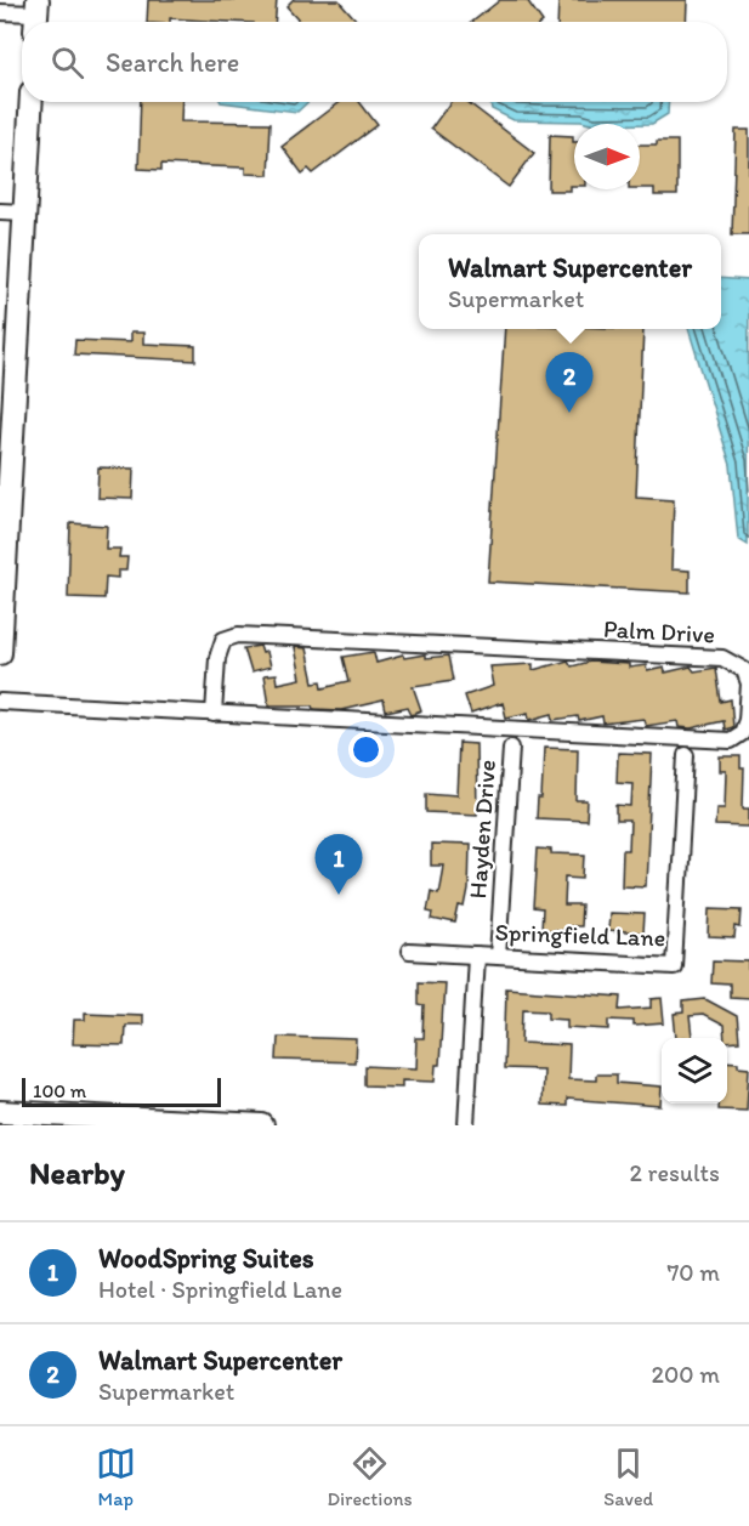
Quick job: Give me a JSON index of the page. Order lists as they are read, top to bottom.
{
  "streets": {
    "street": ["Palm Drive", "Hayden Drive", "Springfield Lane"]
  },
  "crossings": [
    ["Hayden Drive", "Springfield Lane"]
  ],
  "scale_bar": "100 m",
  "north": "right",
  "page": {
    "search": "Search here",
    "popup": ["Walmart Supercenter", "Supermarket"],
    "pins": ["2", "1"],
    "scale": "100 m",
    "heading": ["Nearby", "2 results"],
    "list": [
      {
        "mark": "1",
        "name": "WoodSpring Suites",
        "note": "Hotel · Springfield Lane",
        "value": "70 m"
      },
      {
        "mark": "2",
        "name": "Walmart Supercenter",
        "note": "Supermarket",
        "value": "200 m"
      }
    ],
    "nav": ["Map", "Directions", "Saved"]
  }
}
